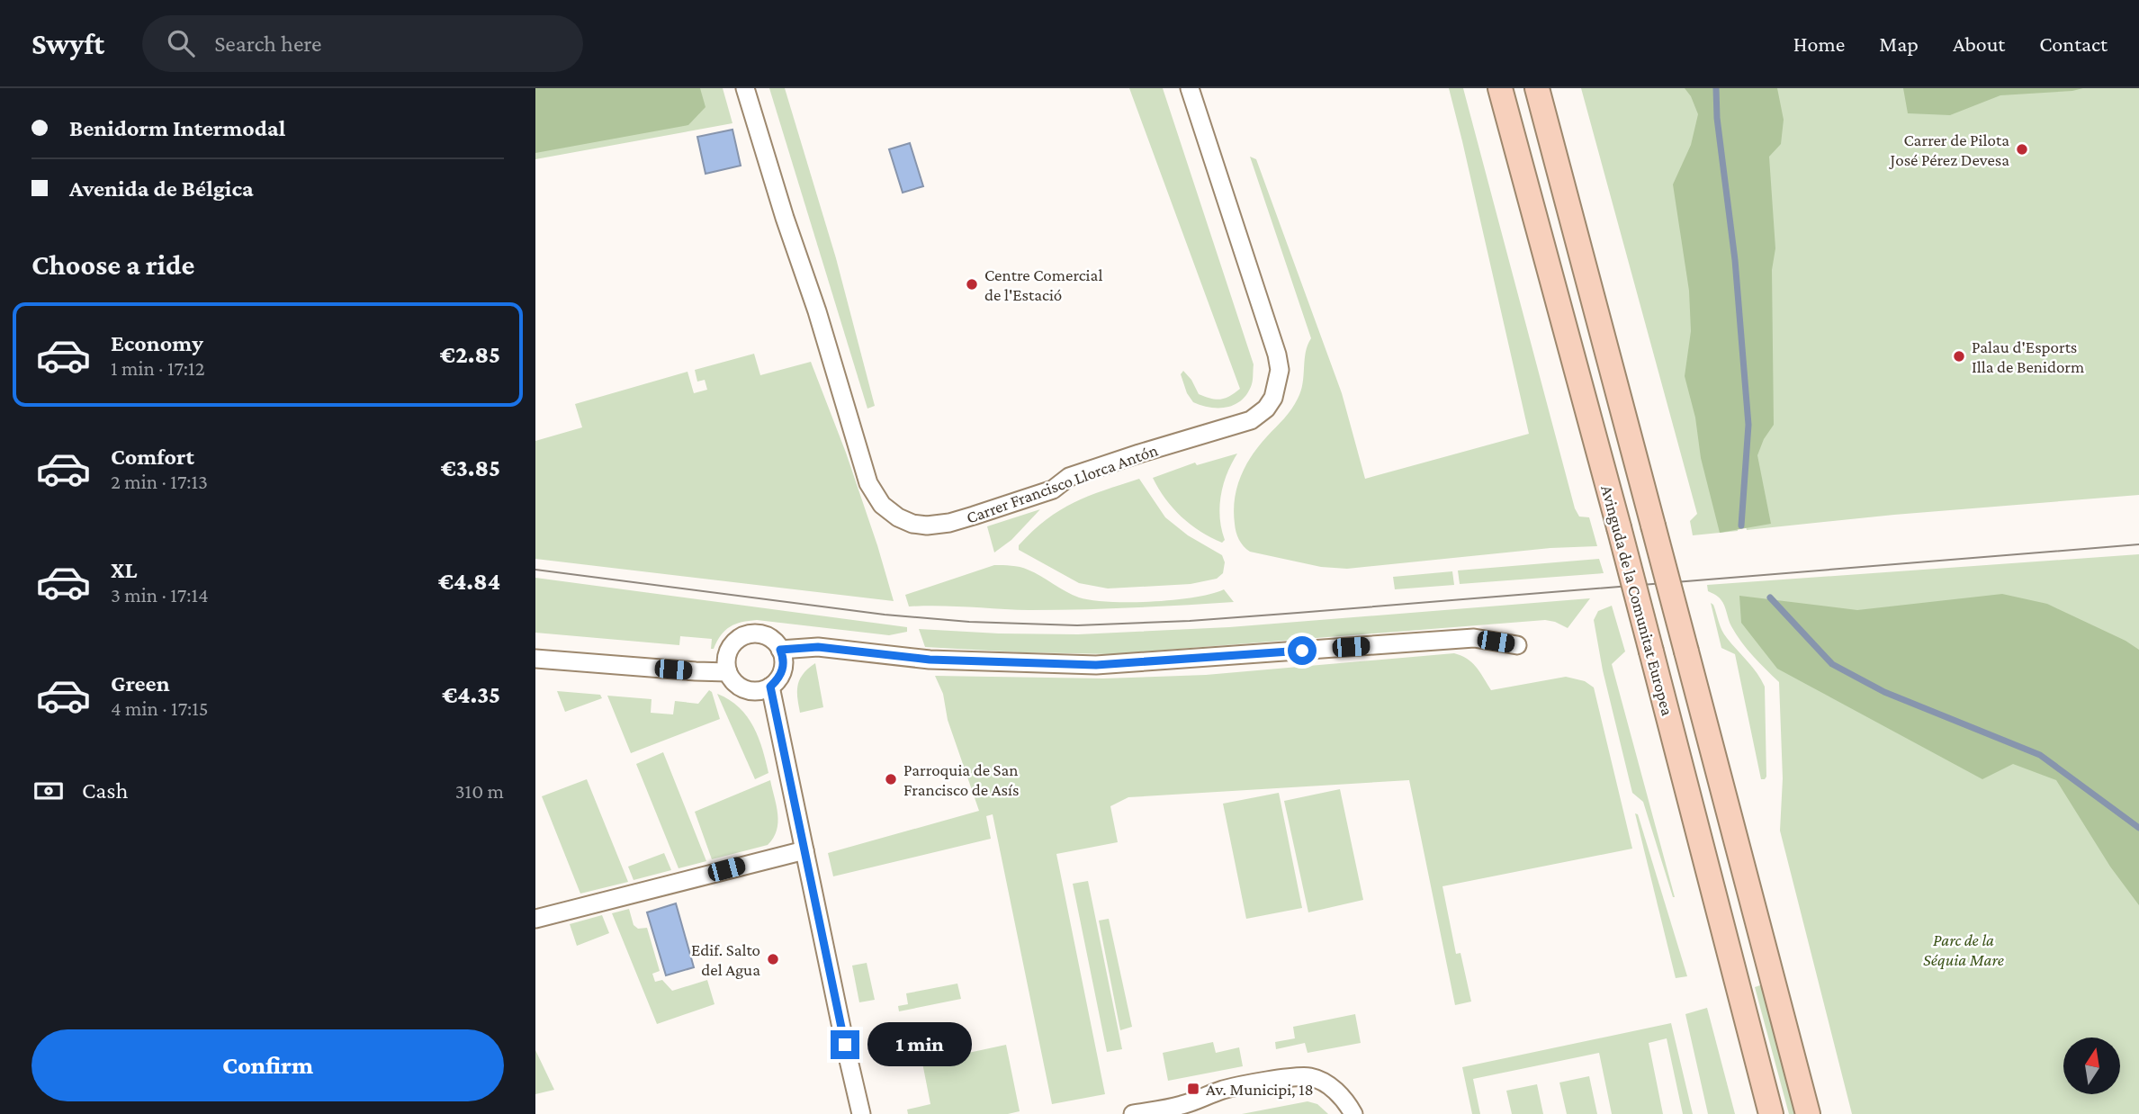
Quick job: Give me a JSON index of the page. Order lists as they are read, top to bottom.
{
  "streets": {
    "main road": ["Avinguda de la Comunitat Europea"],
    "street": ["Carrer Francisco Llorca Antón"]
  },
  "parks": ["Parc de la Séquia Mare"],
  "places": {
    "other": [
      "Carrer de Pilota José Pérez Devesa",
      "Centre Comercial de l'Estació",
      "Palau d'Esports Illa de Benidorm",
      "Parroquia de San Francisco de Asís",
      "Edif. Salto del Agua"
    ],
    "transit": ["Av. Municipi, 18"]
  },
  "north": "top",
  "page": {
    "header": "Swyft",
    "search": "Search here",
    "nav": [
      "Home",
      "Map",
      "About",
      "Contact"
    ],
    "banner": ["Benidorm Intermodal", "Avenida de Bélgica"],
    "heading": "Choose a ride",
    "list": [
      {
        "name": "Economy",
        "note": "1 min · 17:12",
        "value": "€2.85"
      },
      {
        "name": "Comfort",
        "note": "2 min · 17:13",
        "value": "€3.85"
      },
      {
        "name": "XL",
        "note": "3 min · 17:14",
        "value": "€4.84"
      },
      {
        "name": "Green",
        "note": "4 min · 17:15",
        "value": "€4.35"
      }
    ],
    "pay": ["Cash", "310 m"],
    "buttons": "Confirm",
    "bubble": "1 min"
  }
}
